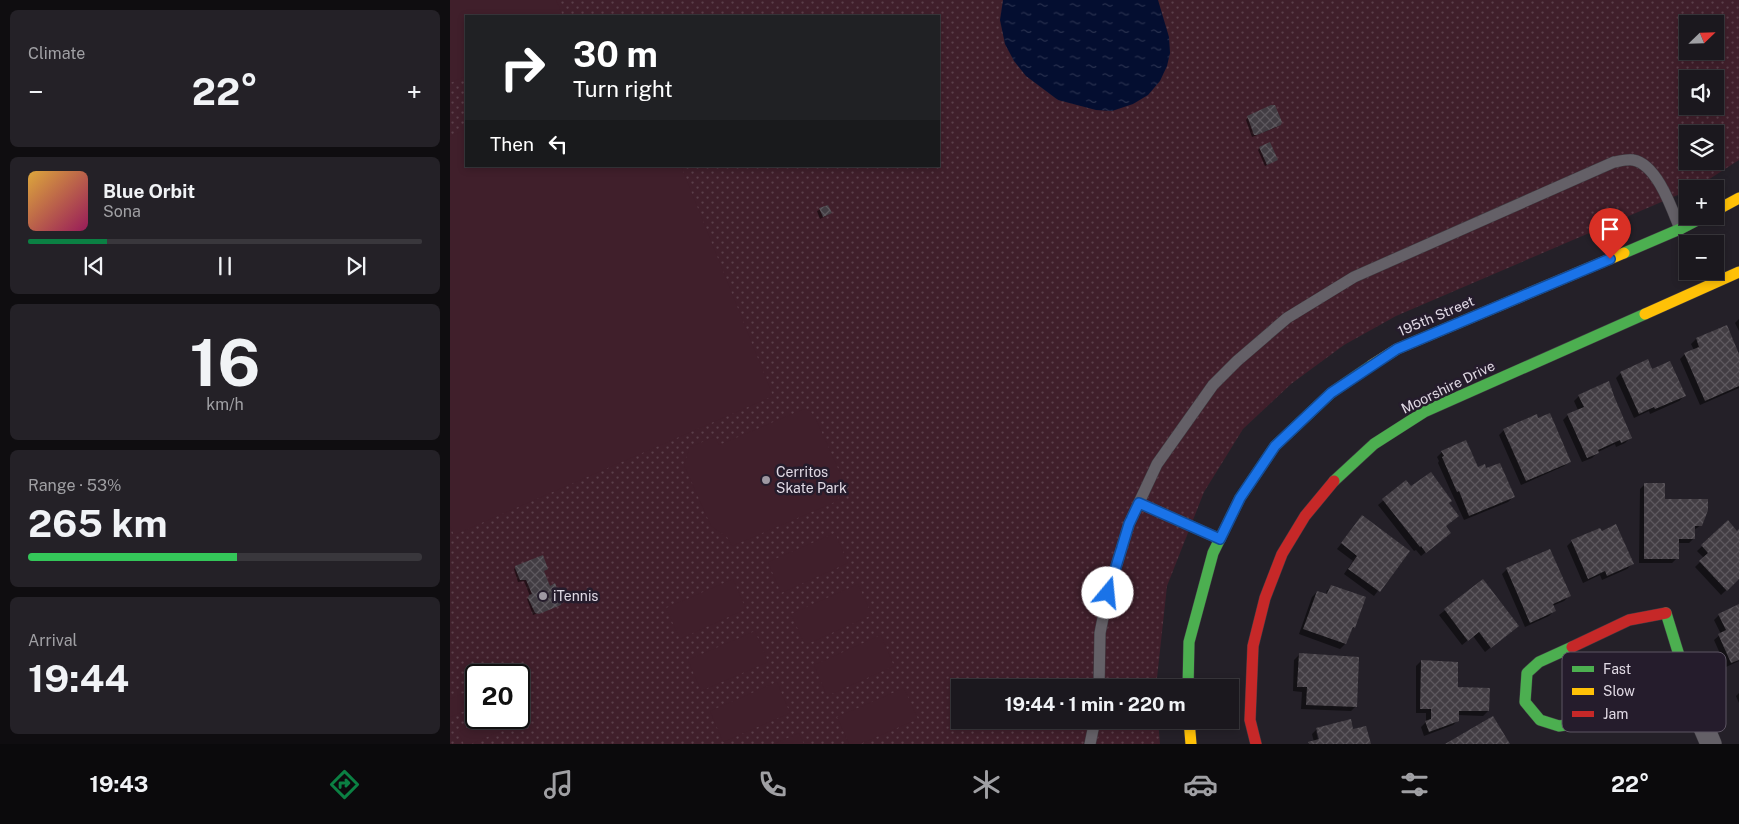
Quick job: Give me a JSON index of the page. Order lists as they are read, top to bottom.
{
  "streets": {
    "street": ["195th Street", "Moorshire Drive"]
  },
  "places": ["Cerritos Skate Park", "iTennis"],
  "legend": ["Fast", "Slow", "Jam"],
  "north": "top right",
  "page": {
    "tile": [
      "Climate",
      ["16", "km/h"],
      ["Range · 53%", "265 km"],
      ["Arrival", "19:44"]
    ],
    "map_buttons": ["+", "−"],
    "turn": ["30 m", "Turn right"],
    "heat": ["−", "22°", "+"],
    "then": "Then",
    "song": ["Blue Orbit", "Sona"],
    "limit": "20",
    "trip": "19:44 · 1 min · 220 m",
    "tabs": ["19:43", "22°"]
  }
}
